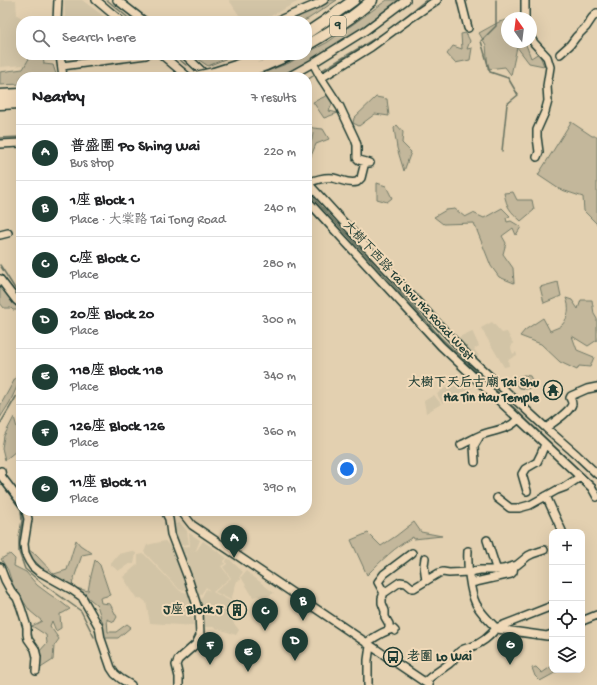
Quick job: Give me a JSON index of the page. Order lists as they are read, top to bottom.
{
  "streets": {
    "highway": ["9"],
    "street": ["大樹下西路 Tai Shu Ha Road West"]
  },
  "places": {
    "temple": ["大樹下天后古廟 Tai Shu Ha Tin Hau Temple"],
    "building": ["J座 Block J"],
    "bus stop": ["老圍 Lo Wai"]
  },
  "north": "top",
  "page": {
    "search": "Search here",
    "heading": ["Nearby", "7 results"],
    "list": [
      {
        "mark": "A",
        "name": "普盛圍 Po Shing Wai",
        "note": "Bus stop",
        "value": "220 m"
      },
      {
        "mark": "B",
        "name": "1座 Block 1",
        "note": "Place · 大棠路 Tai Tong Road",
        "value": "240 m"
      },
      {
        "mark": "C",
        "name": "C座 Block C",
        "note": "Place",
        "value": "280 m"
      },
      {
        "mark": "D",
        "name": "20座 Block 20",
        "note": "Place",
        "value": "300 m"
      },
      {
        "mark": "E",
        "name": "118座 Block 118",
        "note": "Place",
        "value": "340 m"
      },
      {
        "mark": "F",
        "name": "126座 Block 126",
        "note": "Place",
        "value": "360 m"
      },
      {
        "mark": "G",
        "name": "11座 Block 11",
        "note": "Place",
        "value": "390 m"
      }
    ],
    "pins": [
      "A",
      "B",
      "C",
      "D",
      "F",
      "G",
      "E"
    ],
    "map_buttons": ["+", "−"]
  }
}
